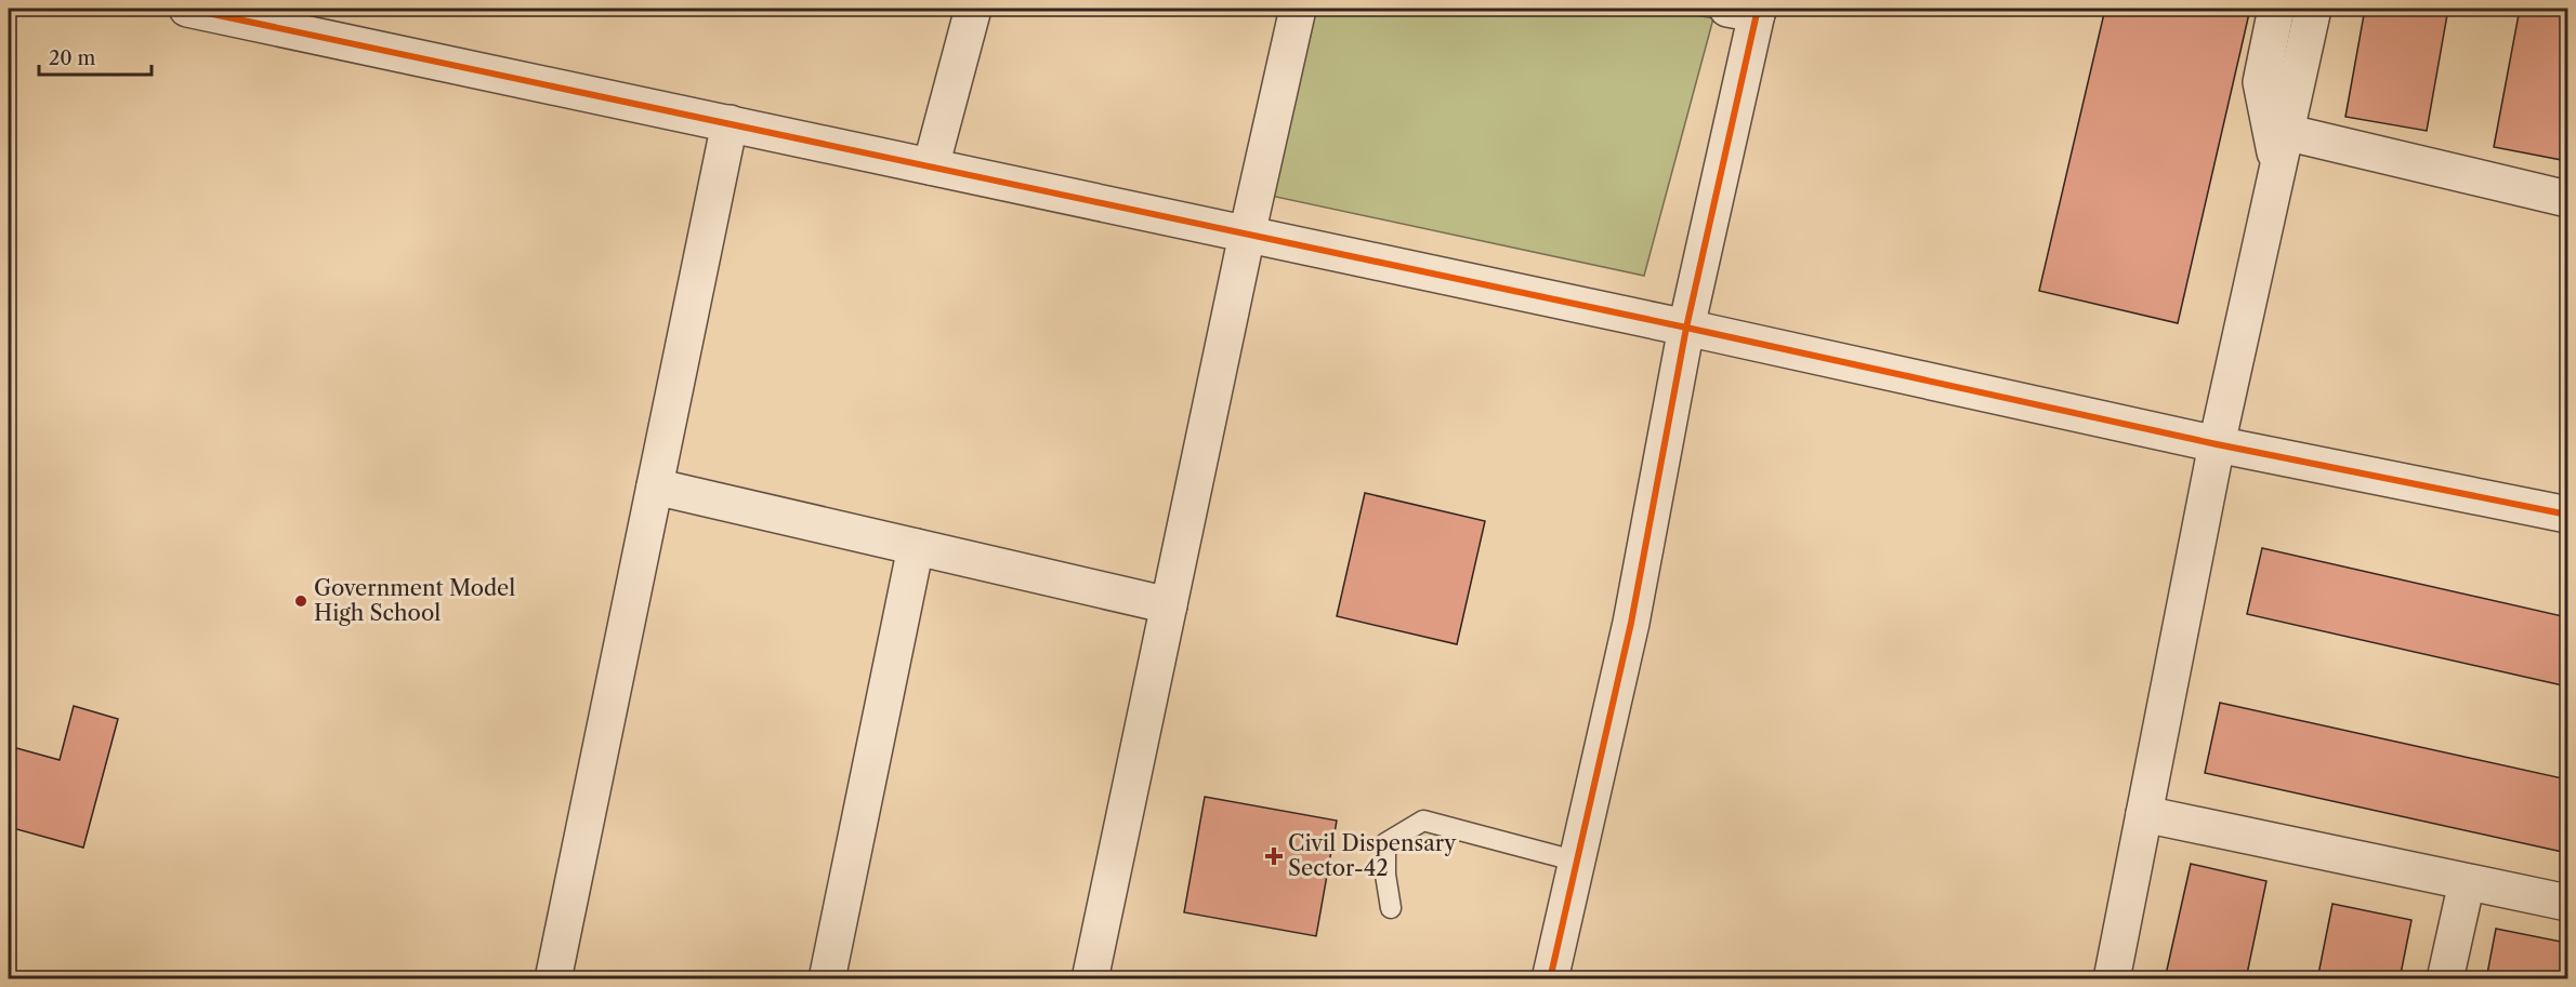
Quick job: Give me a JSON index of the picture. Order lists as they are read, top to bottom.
{
  "places": {
    "other": ["Government Model High School"],
    "health": ["Civil Dispensary Sector-42"]
  },
  "scale_bar": "20 m"
}
